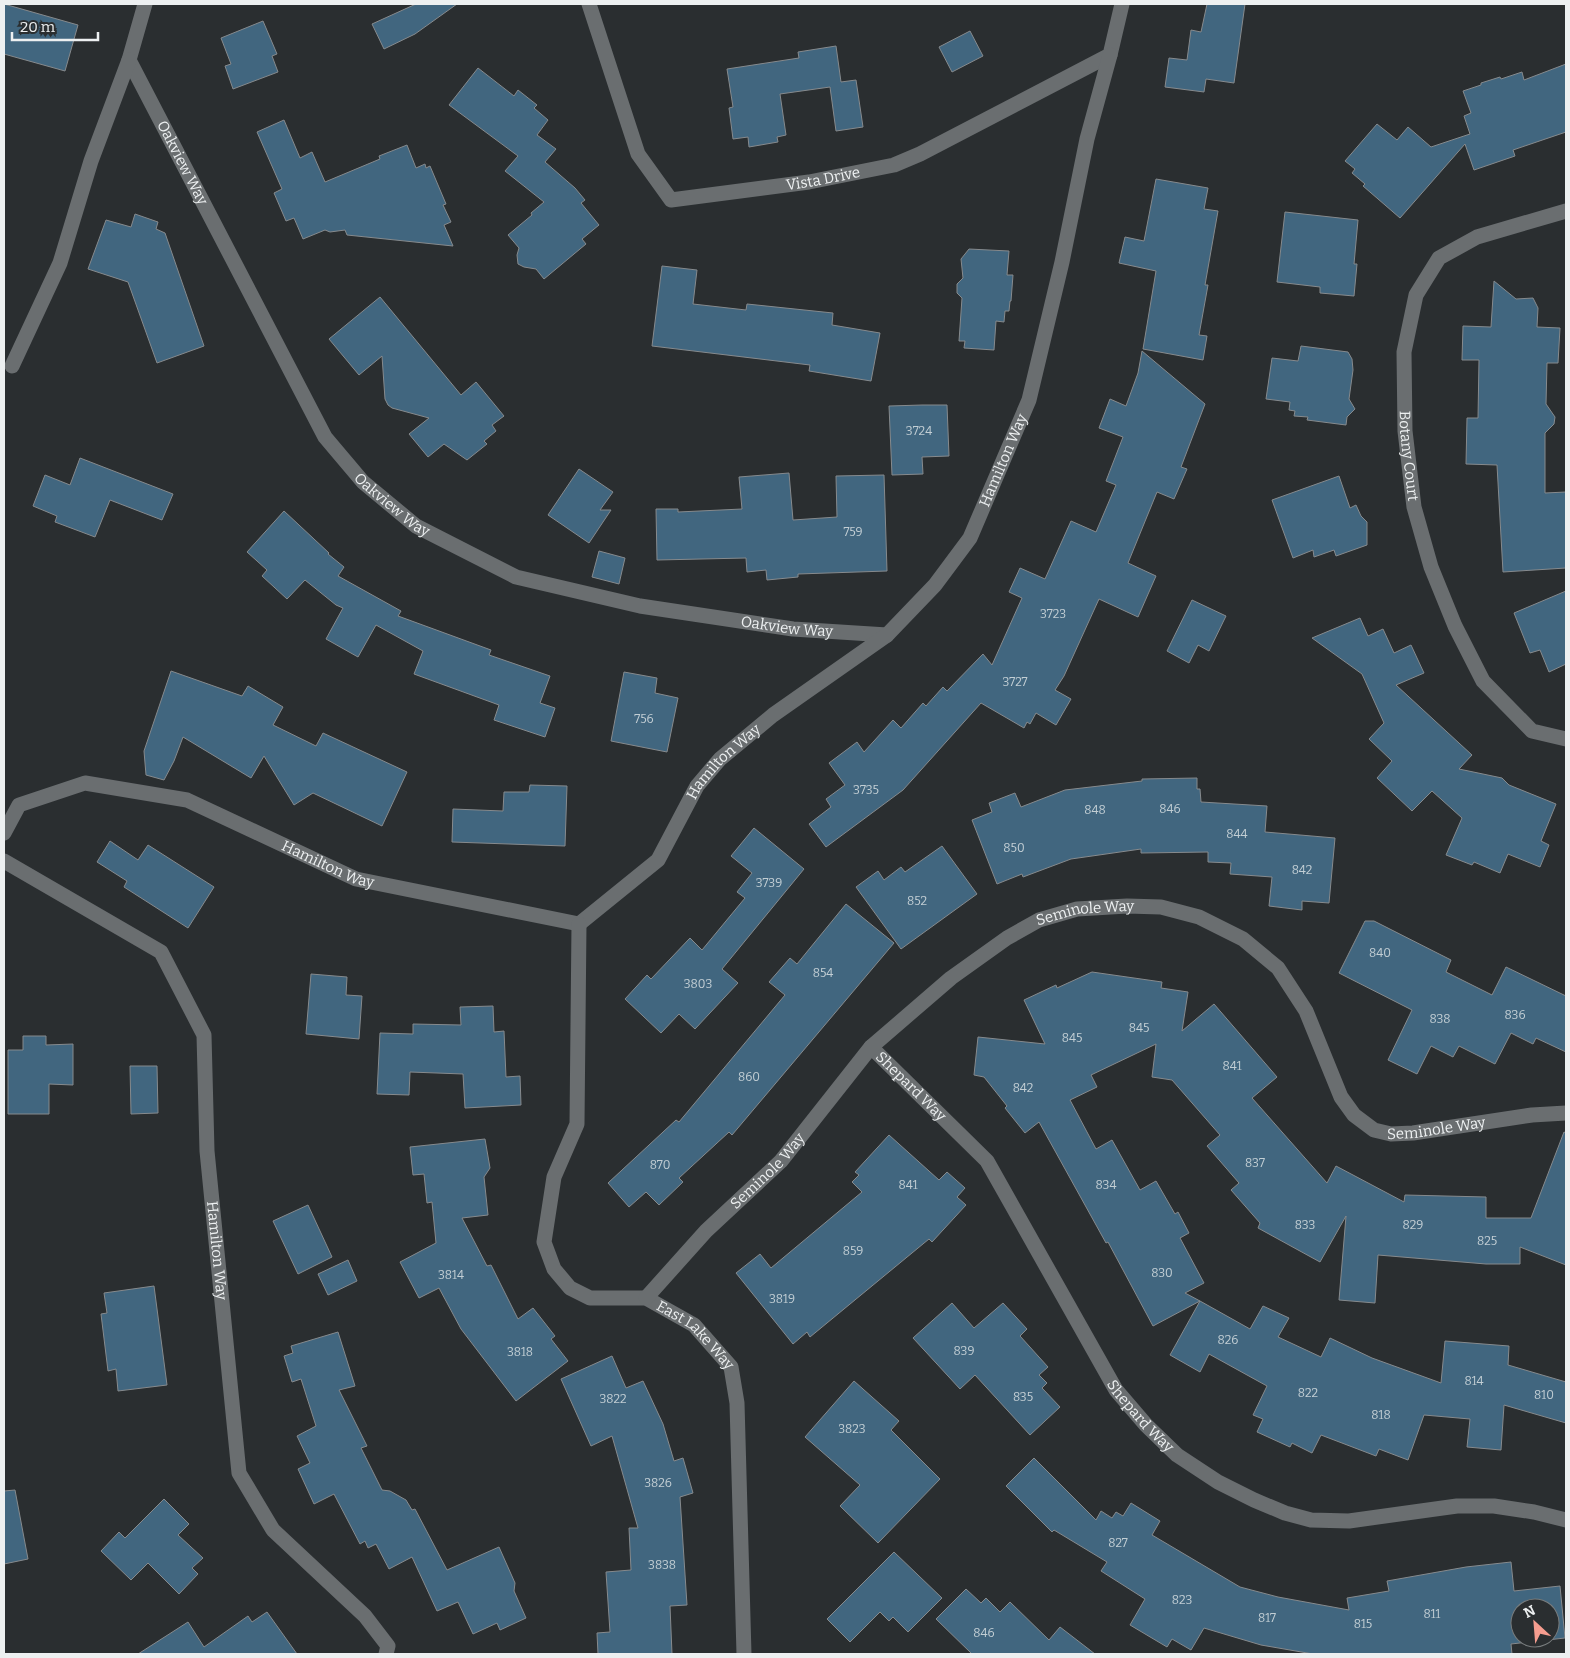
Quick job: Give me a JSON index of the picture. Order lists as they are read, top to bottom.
{
  "streets": {
    "street": [
      "Oakview Way",
      "Vista Drive",
      "Botany Court",
      "Hamilton Way",
      "Seminole Way",
      "Shepard Way",
      "East Lake Way"
    ]
  },
  "crossings": [
    ["Oakview Way", "Hamilton Way"],
    ["Vista Drive", "Hamilton Way"],
    ["Hamilton Way", "East Lake Way"],
    ["Seminole Way", "Shepard Way"],
    ["Seminole Way", "East Lake Way"]
  ],
  "house_numbers": [
    "3724",
    "759",
    "3723",
    "3727",
    "756",
    "3735",
    "846",
    "848",
    "844",
    "850",
    "842",
    "3739",
    "852",
    "840",
    "854",
    "3803",
    "836",
    "838",
    "845",
    "845",
    "841",
    "860",
    "842",
    "837",
    "870",
    "841",
    "834",
    "833",
    "829",
    "825",
    "859",
    "830",
    "3814",
    "3819",
    "826",
    "839",
    "3818",
    "814",
    "822",
    "810",
    "835",
    "3822",
    "818",
    "3823",
    "3826",
    "827",
    "3838",
    "823",
    "811",
    "817",
    "815",
    "846"
  ],
  "scale_bar": "20 m",
  "north": "top left"
}
